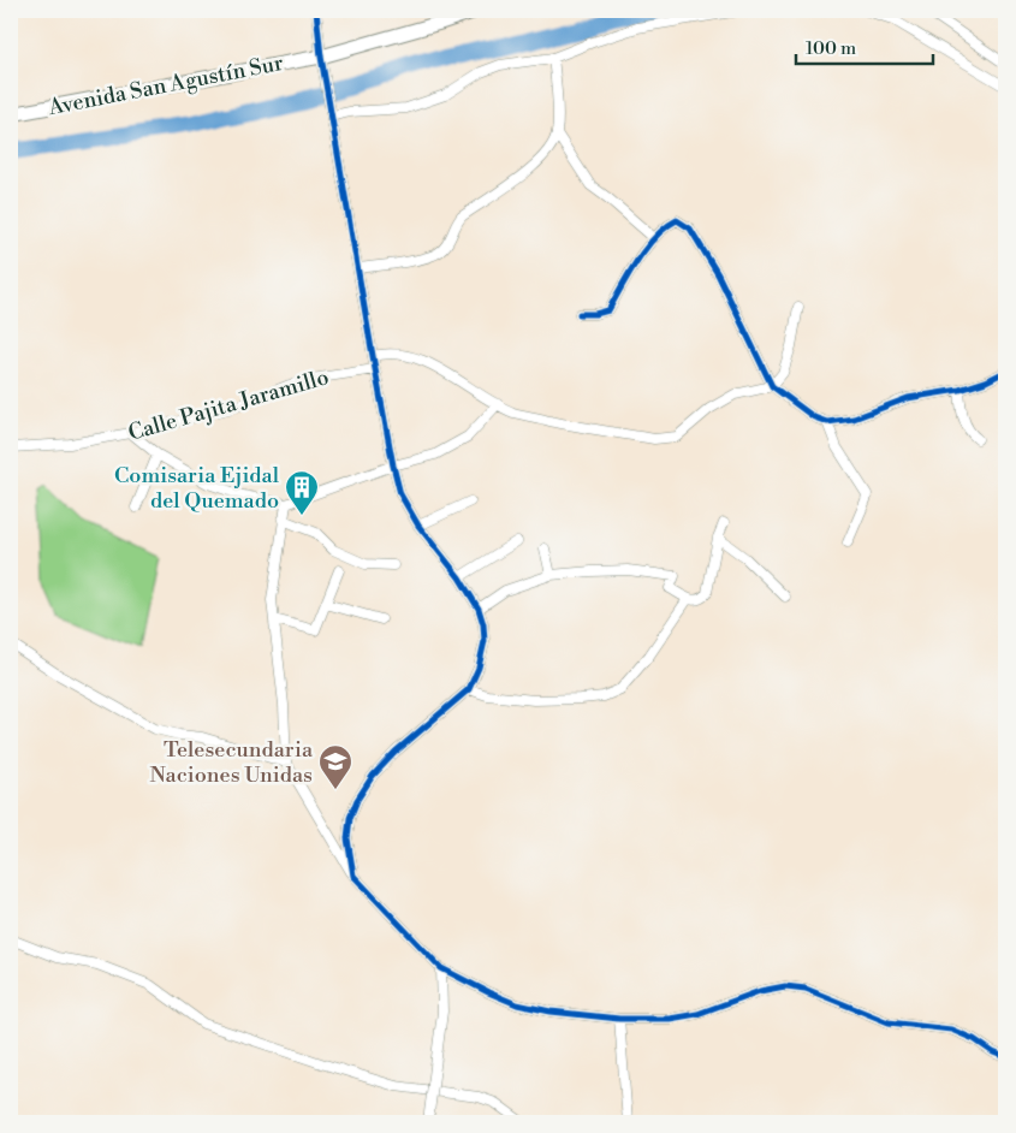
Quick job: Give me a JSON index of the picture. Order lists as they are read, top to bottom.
{
  "streets": {
    "main road": ["Avenida San Agustín Sur"],
    "street": ["Calle Pajita Jaramillo"]
  },
  "places": {
    "building": ["Comisaria Ejidal del Quemado"],
    "school or university": ["Telesecundaria Naciones Unidas"]
  },
  "scale_bar": "100 m"
}
